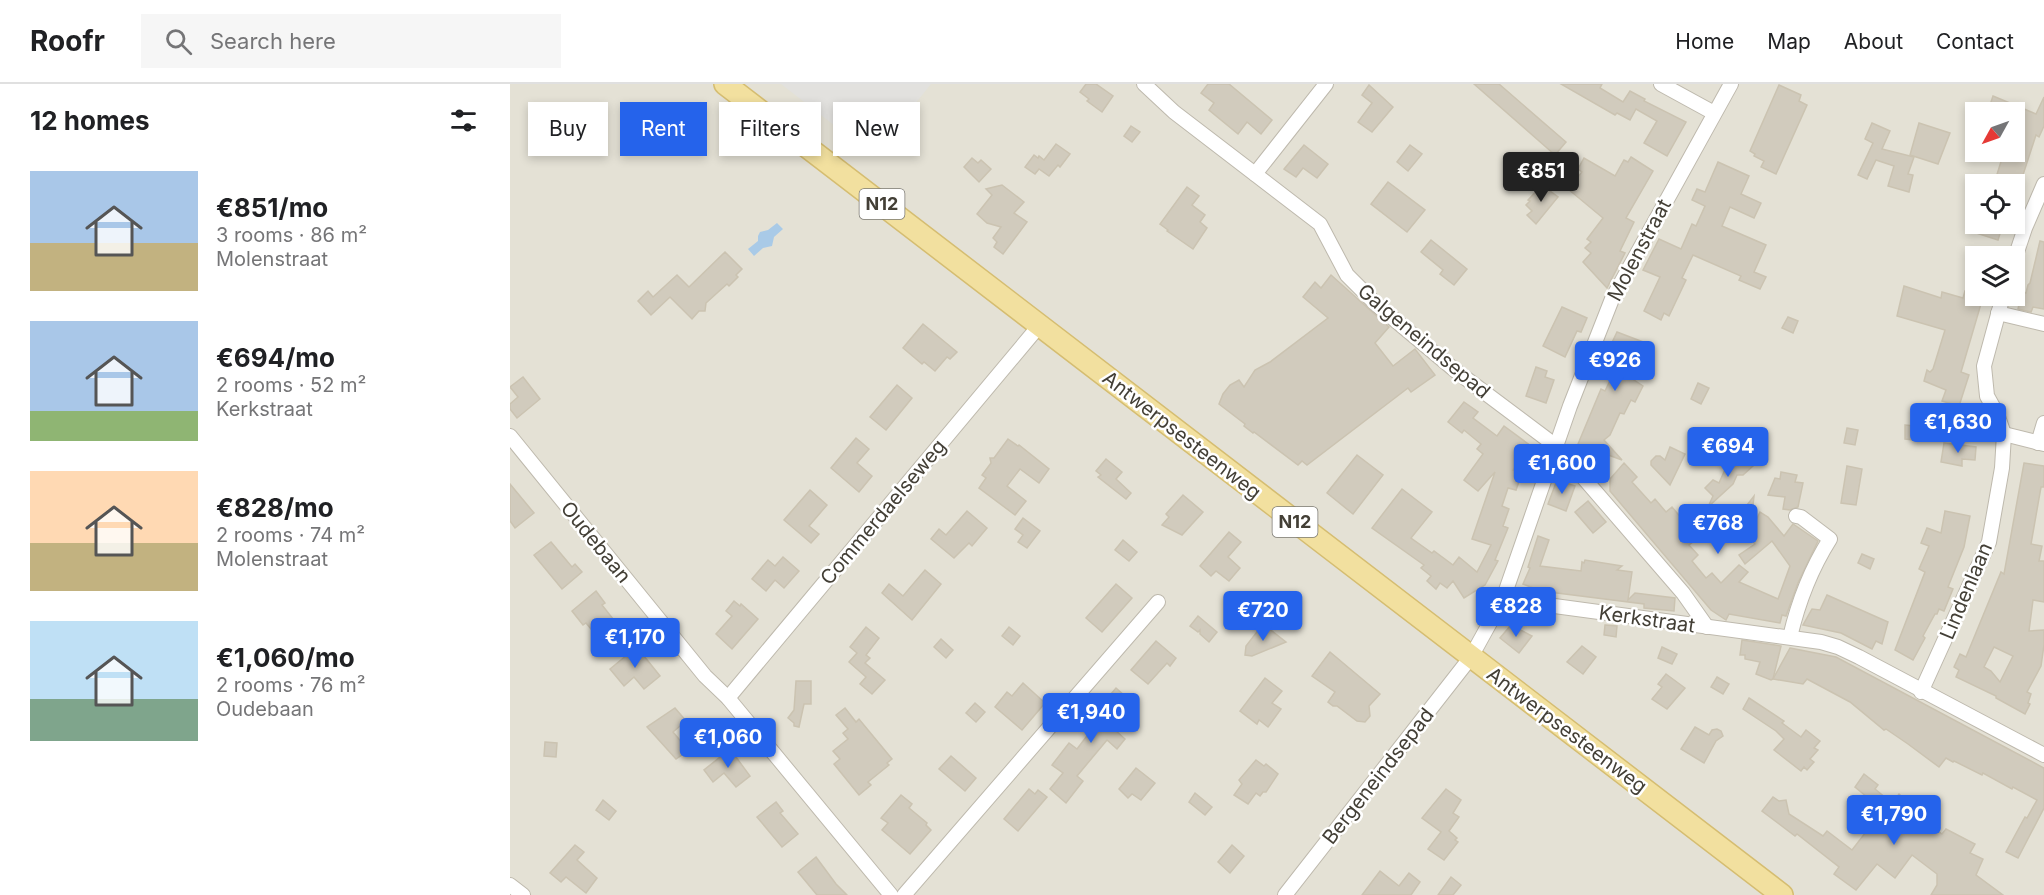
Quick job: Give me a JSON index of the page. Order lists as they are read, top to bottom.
{
  "streets": {
    "main road": ["N12", "Antwerpsesteenweg"],
    "street": [
      "Molenstraat",
      "Galgeneindsepad",
      "Commerdaelseweg",
      "Oudebaan",
      "Lindenlaan",
      "Kerkstraat",
      "Bergeneindsepad"
    ]
  },
  "crossings": [
    ["Molenstraat", "Galgeneindsepad"],
    ["Molenstraat", "Antwerpsesteenweg"],
    ["Molenstraat", "Kerkstraat"],
    ["Molenstraat", "Bergeneindsepad"],
    ["Galgeneindsepad", "Kerkstraat"],
    ["Antwerpsesteenweg", "Commerdaelseweg"],
    ["Antwerpsesteenweg", "Bergeneindsepad"],
    ["Commerdaelseweg", "Oudebaan"],
    ["Lindenlaan", "Kerkstraat"]
  ],
  "north": "bottom left",
  "page": {
    "header": "Roofr",
    "search": "Search here",
    "nav": [
      "Home",
      "Map",
      "About",
      "Contact"
    ],
    "heading": "12 homes",
    "chip": [
      "Buy",
      "Rent",
      "Filters",
      "New"
    ],
    "price": [
      "€851",
      "€926",
      "€1,630",
      "€694",
      "€1,600",
      "€768",
      "€828",
      "€720",
      "€1,170",
      "€1,940",
      "€1,060",
      "€1,790"
    ],
    "list": [
      {
        "name": "€851/mo",
        "note": "3 rooms · 86 m² · Molenstraat"
      },
      {
        "name": "€694/mo",
        "note": "2 rooms · 52 m² · Kerkstraat"
      },
      {
        "name": "€828/mo",
        "note": "2 rooms · 74 m² · Molenstraat"
      },
      {
        "name": "€1,060/mo",
        "note": "2 rooms · 76 m² · Oudebaan"
      }
    ]
  }
}
